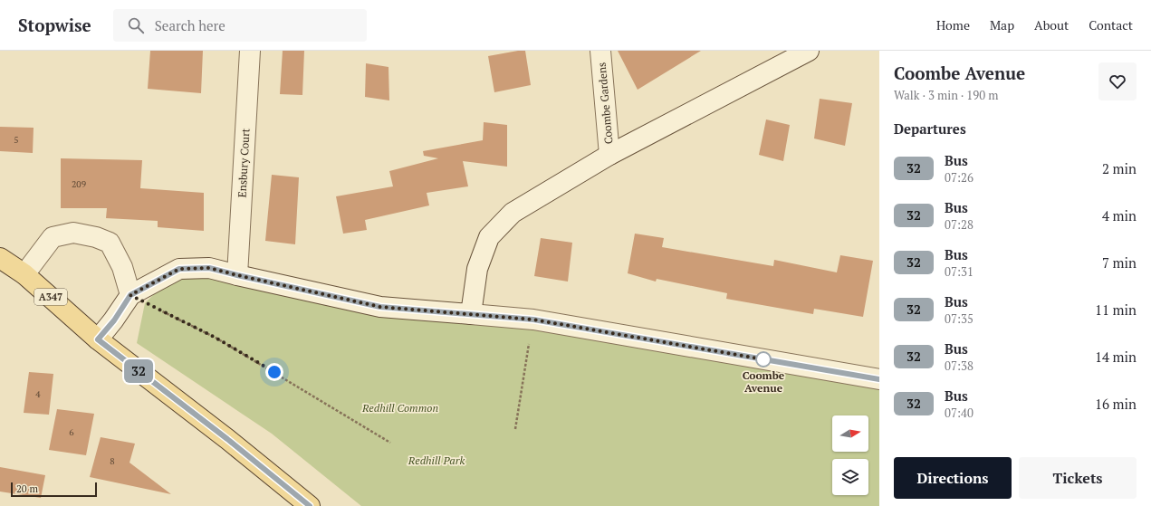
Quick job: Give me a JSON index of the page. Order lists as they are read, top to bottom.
{
  "streets": {
    "main road": ["A347"],
    "street": ["Coombe Gardens", "Ensbury Court"]
  },
  "parks": ["Redhill Common", "Redhill Park"],
  "places": ["Coombe Avenue"],
  "lines": ["bus line 32"],
  "house_numbers": [
    "5",
    "209",
    "4",
    "6",
    "8"
  ],
  "scale_bar": "20 m",
  "north": "right",
  "page": {
    "header": "Stopwise",
    "search": "Search here",
    "nav": [
      "Home",
      "Map",
      "About",
      "Contact"
    ],
    "on_map": "32",
    "heading": [
      ["Coombe Avenue", "Walk · 3 min · 190 m"],
      "Departures"
    ],
    "list": [
      {
        "mark": "32",
        "name": "Bus",
        "note": "07:26",
        "value": "2 min"
      },
      {
        "mark": "32",
        "name": "Bus",
        "note": "07:28",
        "value": "4 min"
      },
      {
        "mark": "32",
        "name": "Bus",
        "note": "07:31",
        "value": "7 min"
      },
      {
        "mark": "32",
        "name": "Bus",
        "note": "07:35",
        "value": "11 min"
      },
      {
        "mark": "32",
        "name": "Bus",
        "note": "07:38",
        "value": "14 min"
      },
      {
        "mark": "32",
        "name": "Bus",
        "note": "07:40",
        "value": "16 min"
      }
    ],
    "buttons": ["Directions", "Tickets"],
    "scale": "20 m"
  }
}
